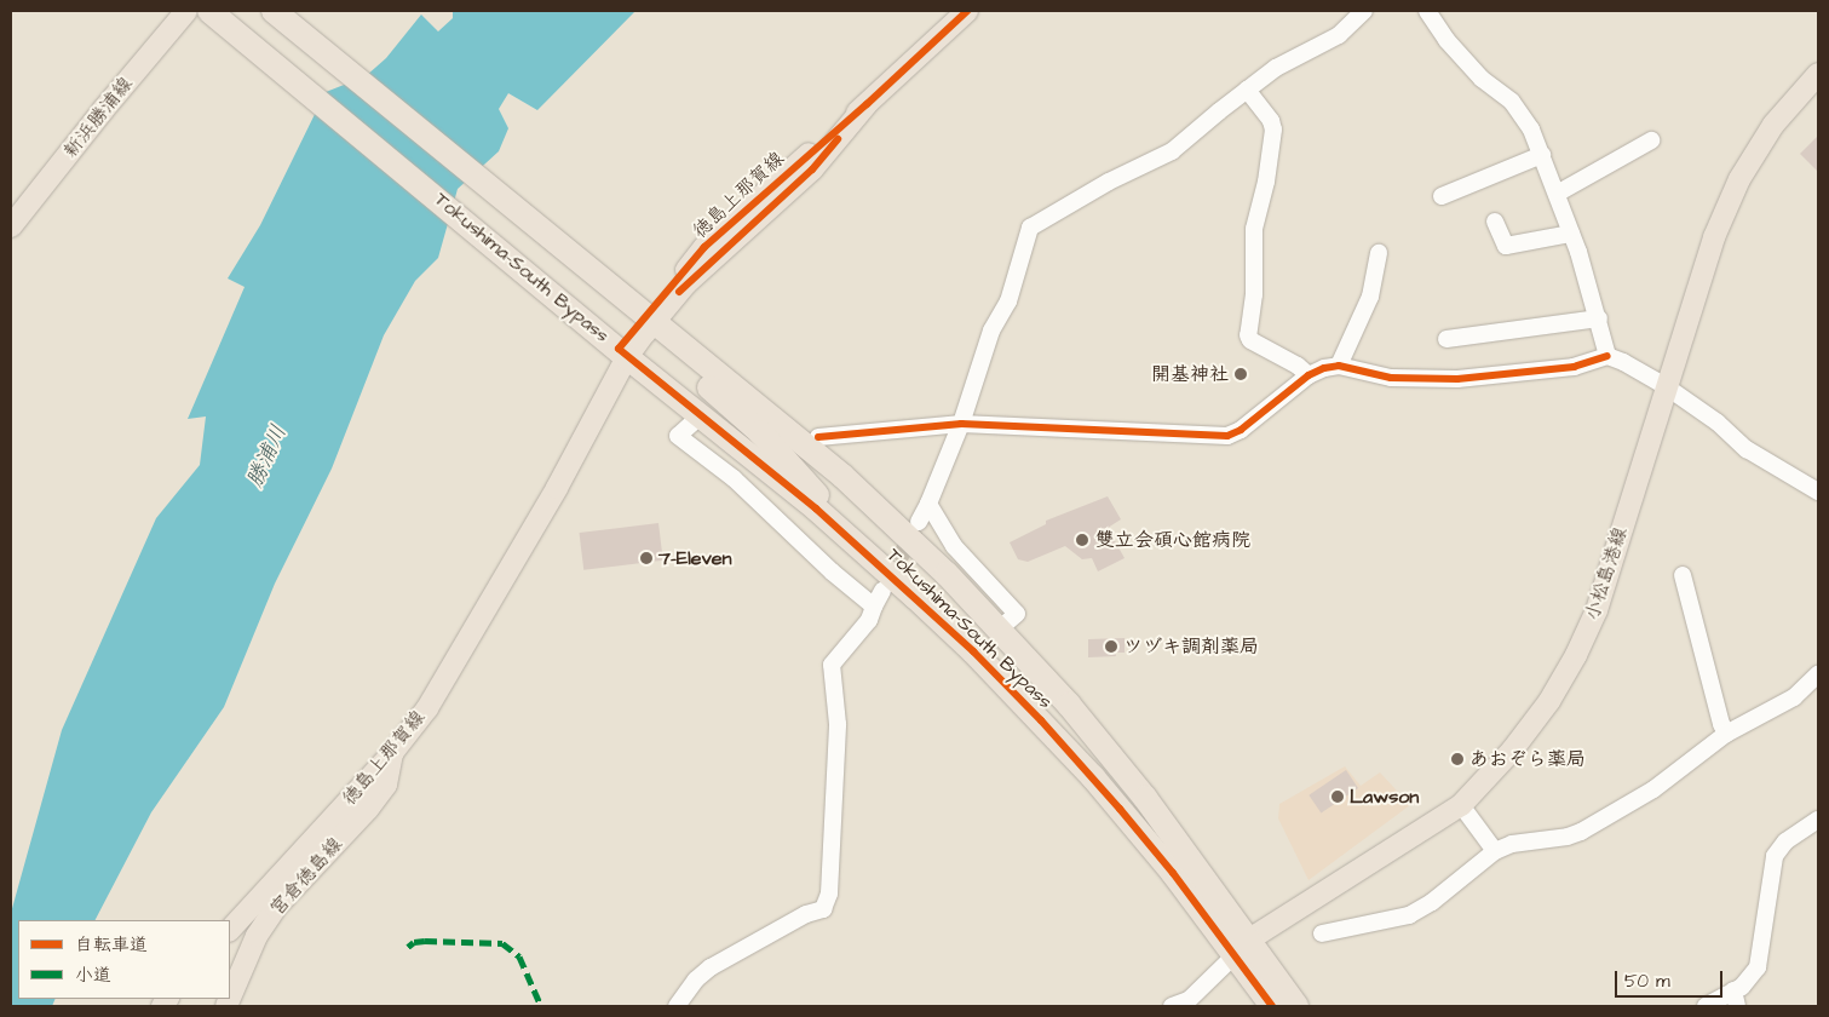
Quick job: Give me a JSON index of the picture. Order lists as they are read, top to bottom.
{
  "streets": {
    "highway": ["Tokushima-South Bypass"],
    "main road": [
      "新浜勝浦線",
      "徳島上那賀線",
      "小松島港線",
      "宮倉徳島線"
    ]
  },
  "crossings": [
    ["徳島上那賀線", "Tokushima-South Bypass"],
    ["徳島上那賀線", "宮倉徳島線"],
    ["Tokushima-South Bypass", "小松島港線"]
  ],
  "water": ["勝浦川"],
  "places": [
    "開基神社",
    "雙立会碩心館病院",
    "7-Eleven",
    "ツヅキ調剤薬局",
    "あおぞら薬局",
    "Lawson"
  ],
  "legend": ["自転車道", "小道"],
  "scale_bar": "50 m"
}
